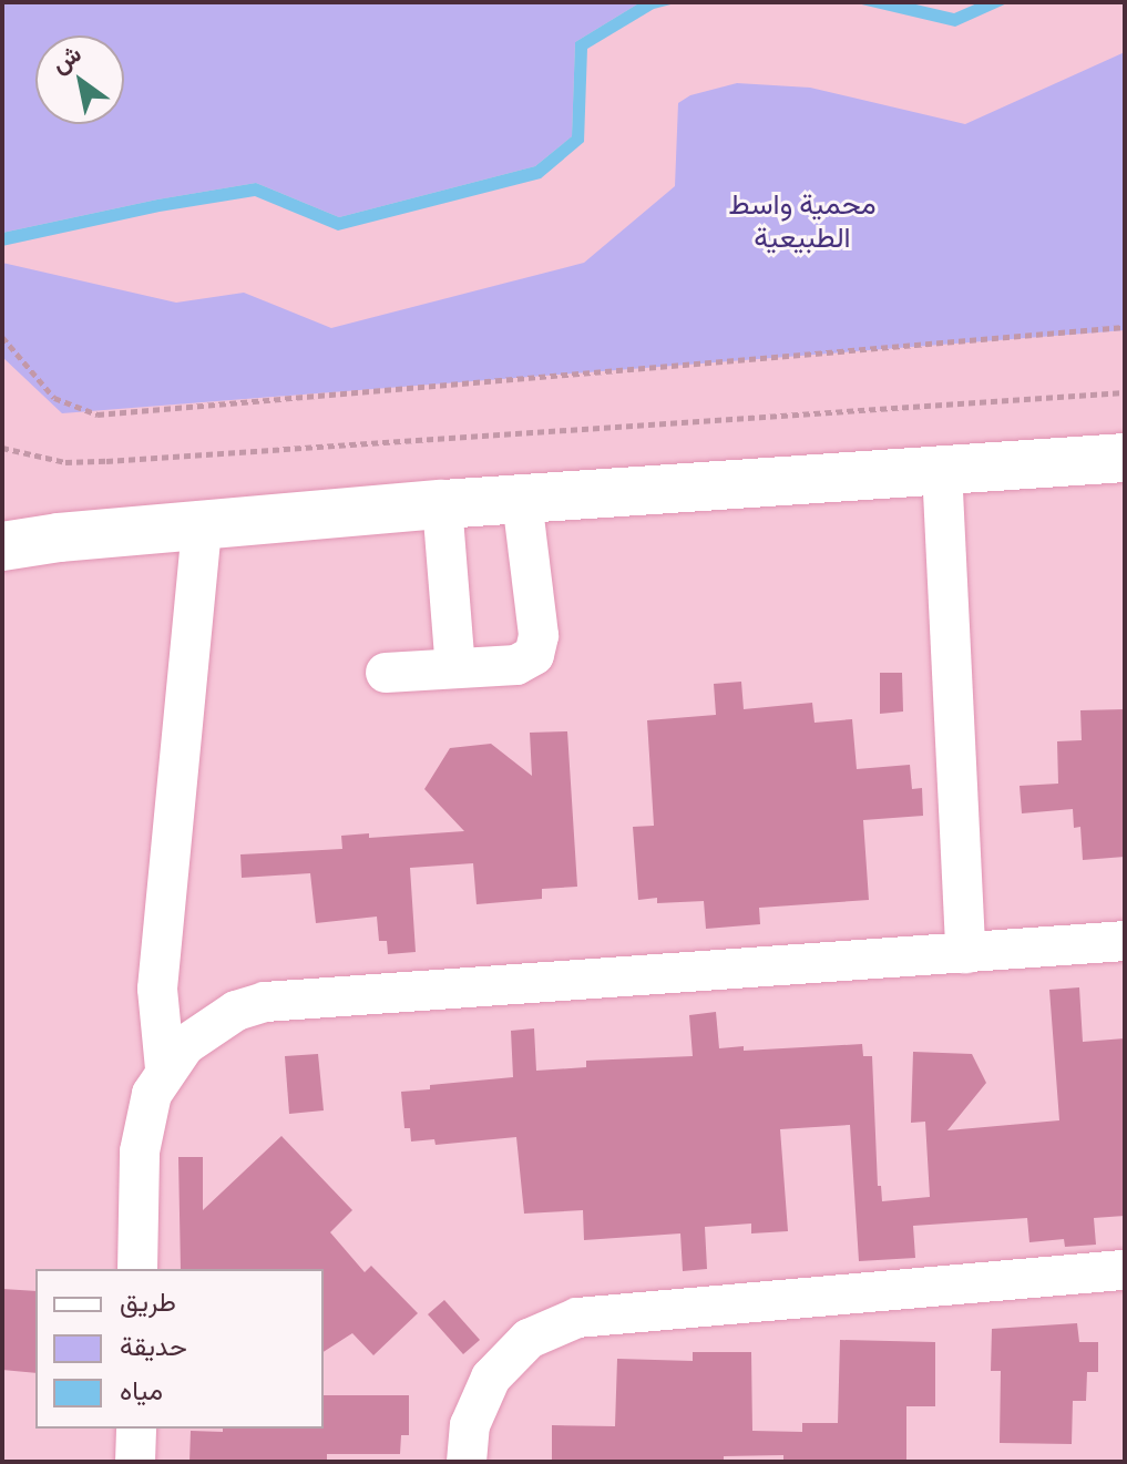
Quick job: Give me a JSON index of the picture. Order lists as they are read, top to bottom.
{
  "parks": ["محمية واسط الطبيعية"],
  "legend": ["طريق", "حديقة", "مياه"],
  "north": "top left"
}
